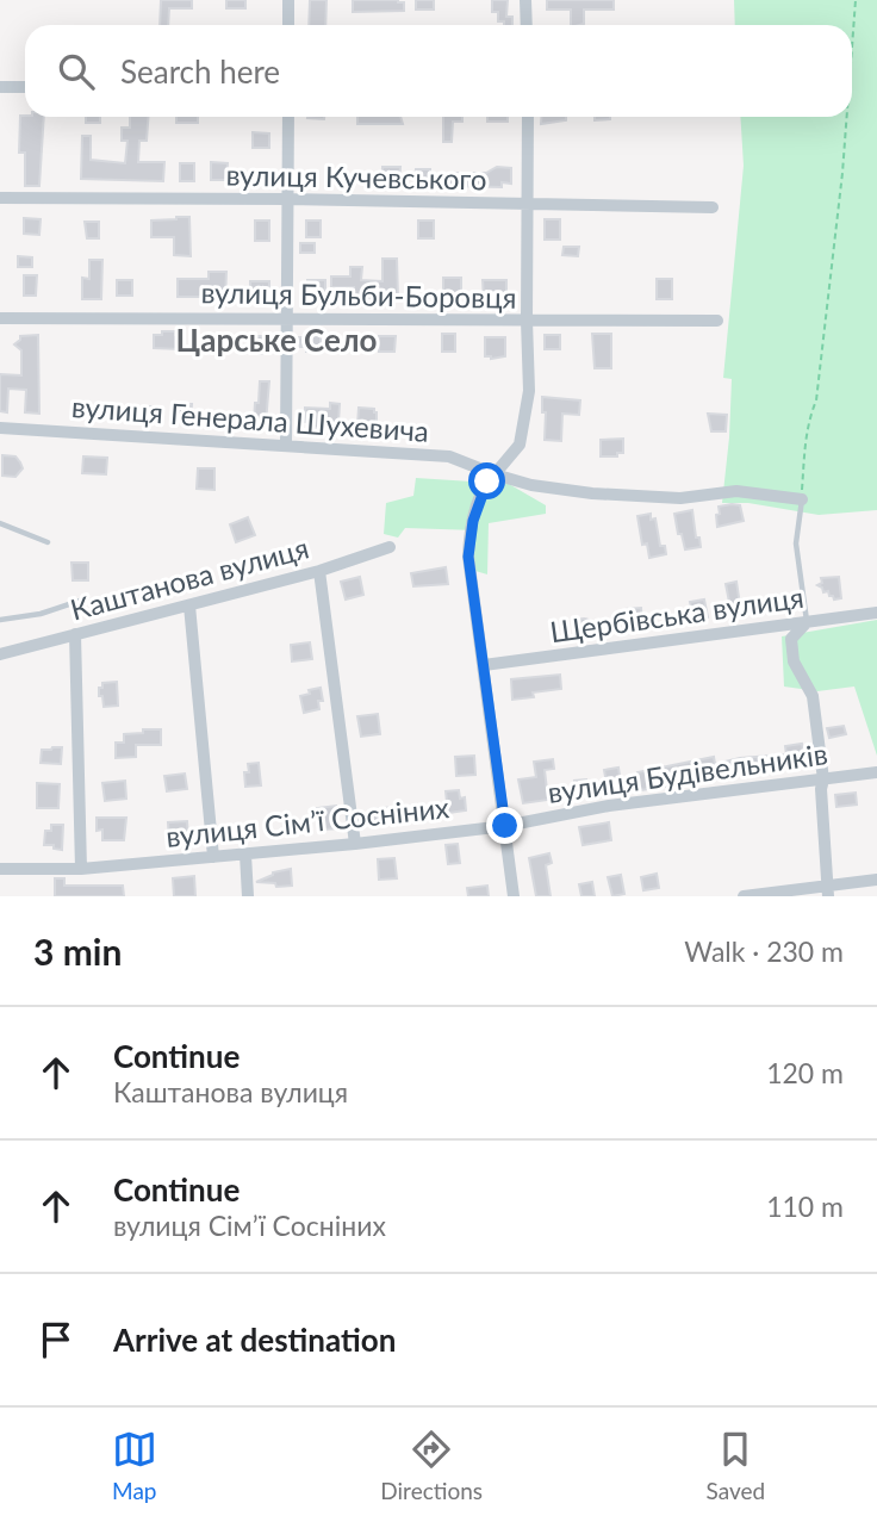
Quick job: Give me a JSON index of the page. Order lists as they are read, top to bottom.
{
  "streets": {
    "street": [
      "вулиця Кучевського",
      "вулиця Бульби-Боровця",
      "вулиця Генерала Шухевича",
      "Каштанова вулиця",
      "Щербівська вулиця",
      "вулиця Будівельників",
      "вулиця Сім’ї Сосніних"
    ]
  },
  "crossings": [
    ["вулиця Будівельників", "вулиця Сім’ї Сосніних"]
  ],
  "districts": ["Царське Село"],
  "page": {
    "search": "Search here",
    "heading": ["3 min", "Walk · 230 m"],
    "list": [
      ["Continue", "Каштанова вулиця", "120 m"],
      ["Continue", "вулиця Сім’ї Сосніних", "110 m"],
      "Arrive at destination"
    ],
    "nav": ["Map", "Directions", "Saved"]
  }
}
